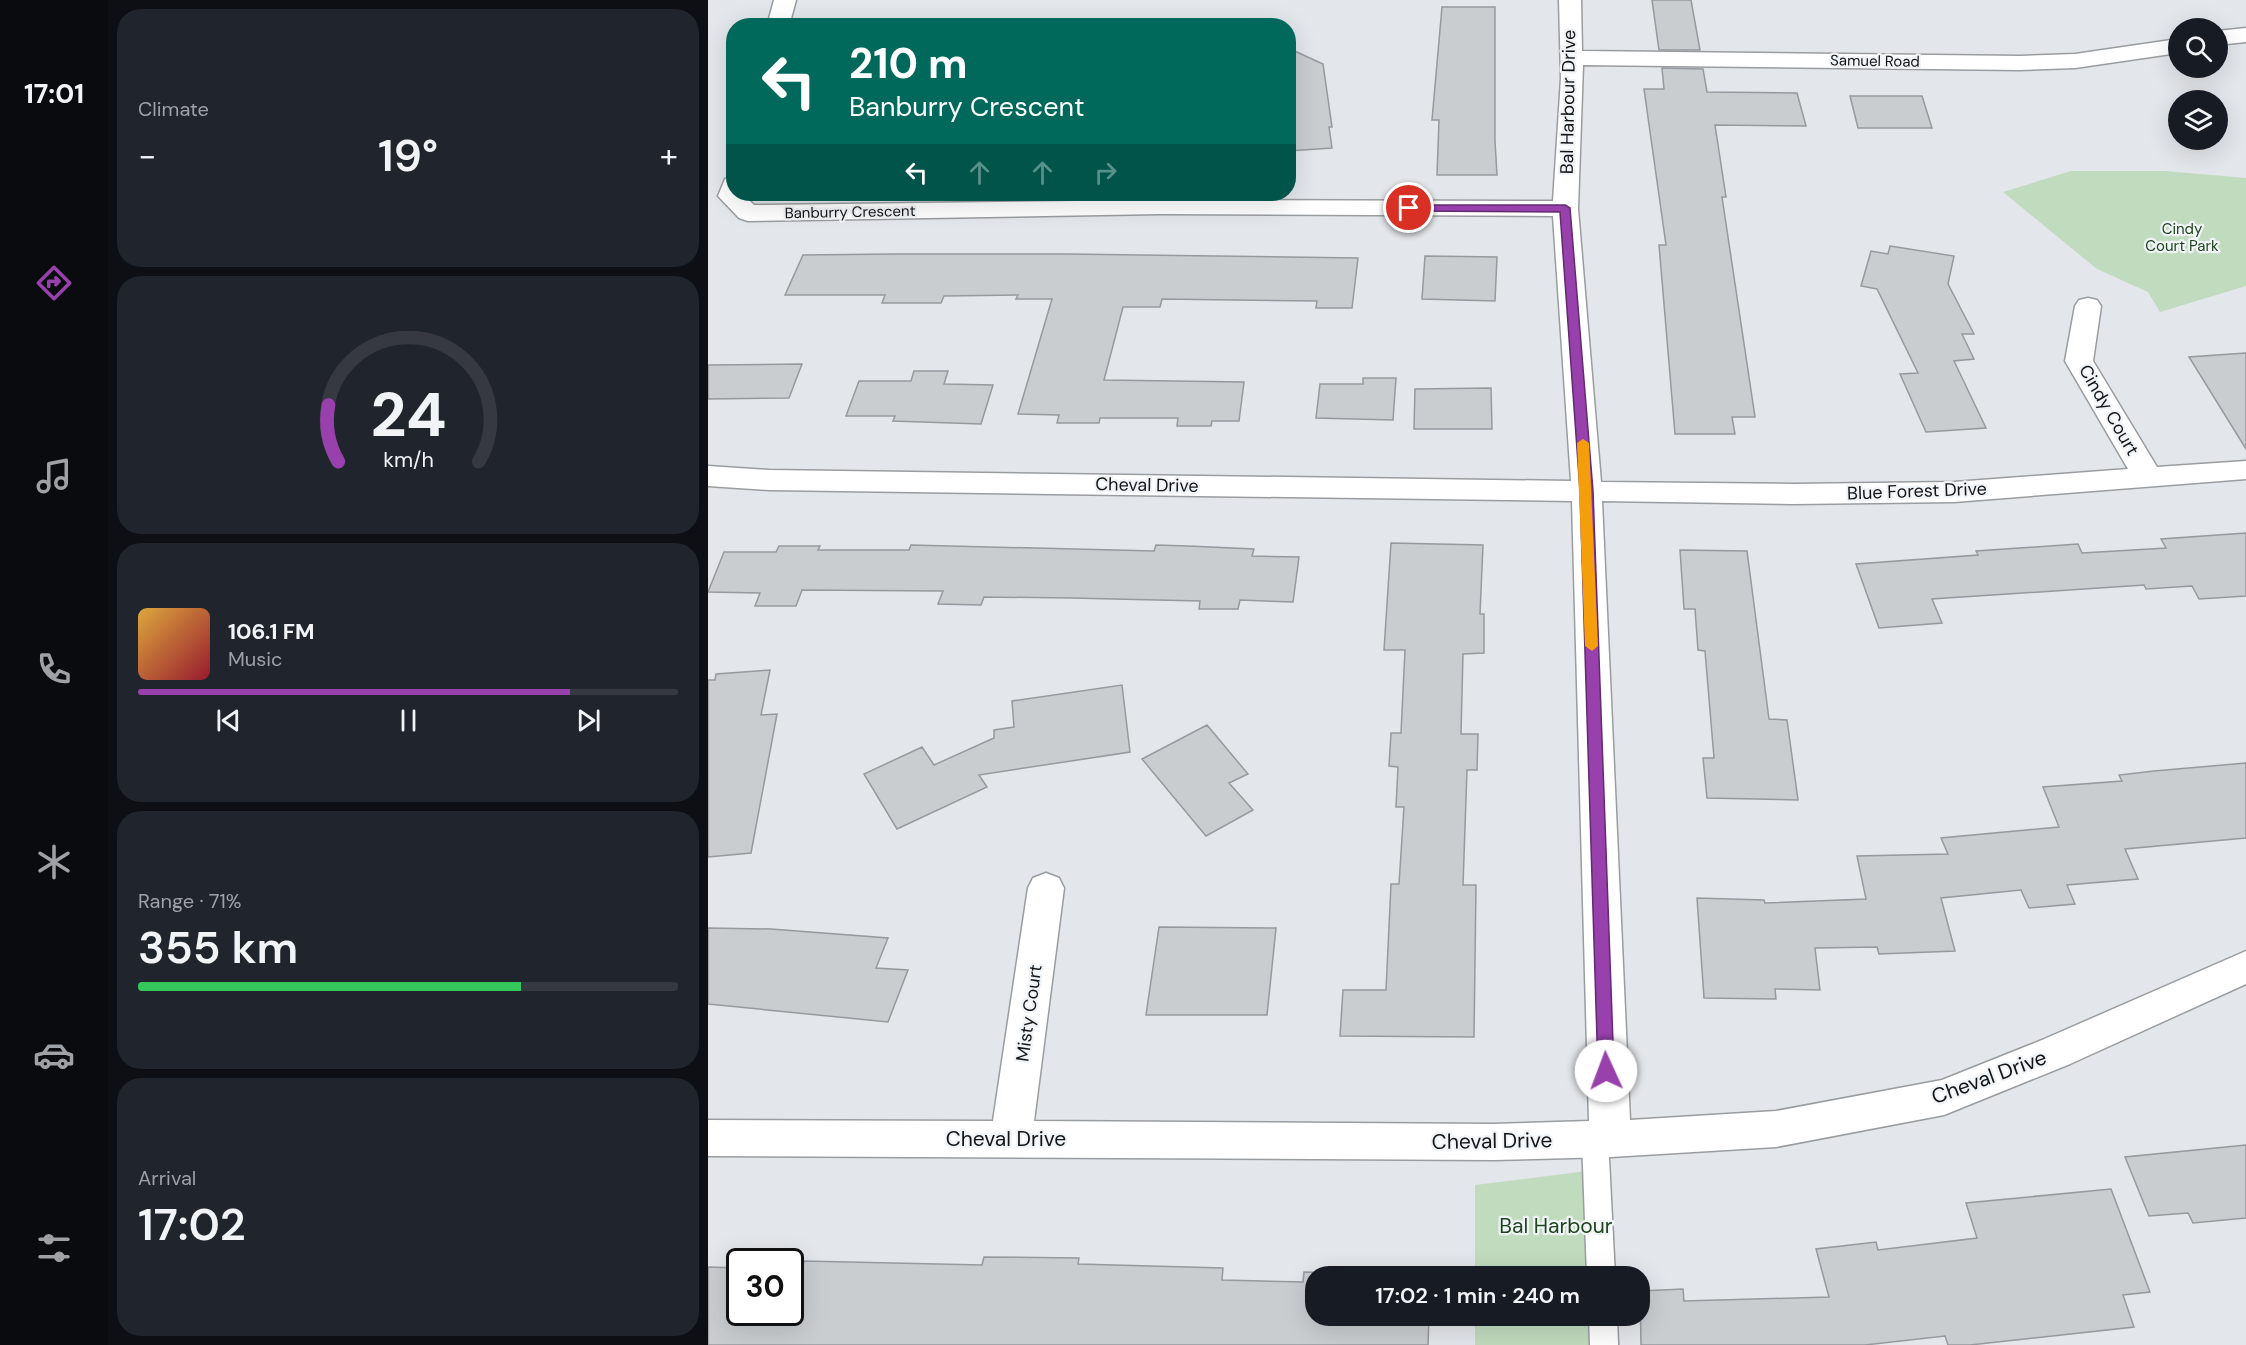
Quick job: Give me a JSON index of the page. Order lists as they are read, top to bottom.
{
  "streets": {
    "street": [
      "Samuel Road",
      "Bal Harbour Drive",
      "Banburry Crescent",
      "Cindy Court",
      "Cheval Drive",
      "Blue Forest Drive",
      "Misty Court"
    ]
  },
  "crossings": [
    ["Samuel Road", "Bal Harbour Drive"],
    ["Bal Harbour Drive", "Banburry Crescent"],
    ["Bal Harbour Drive", "Cheval Drive"],
    ["Bal Harbour Drive", "Blue Forest Drive"],
    ["Cindy Court", "Blue Forest Drive"],
    ["Cheval Drive", "Blue Forest Drive"],
    ["Cheval Drive", "Misty Court"]
  ],
  "parks": ["Cindy Court Park", "Bal Harbour"],
  "page": {
    "tabs": "17:01",
    "tile": [
      "Climate",
      ["Range · 71%", "355 km"],
      ["Arrival", "17:02"]
    ],
    "turn": ["210 m", "Banburry Crescent"],
    "heat": ["−", "19°", "+"],
    "song": ["106.1 FM", "Music"],
    "limit": "30",
    "trip": "17:02 · 1 min · 240 m",
    "gauge": ["24", "km/h"]
  }
}
